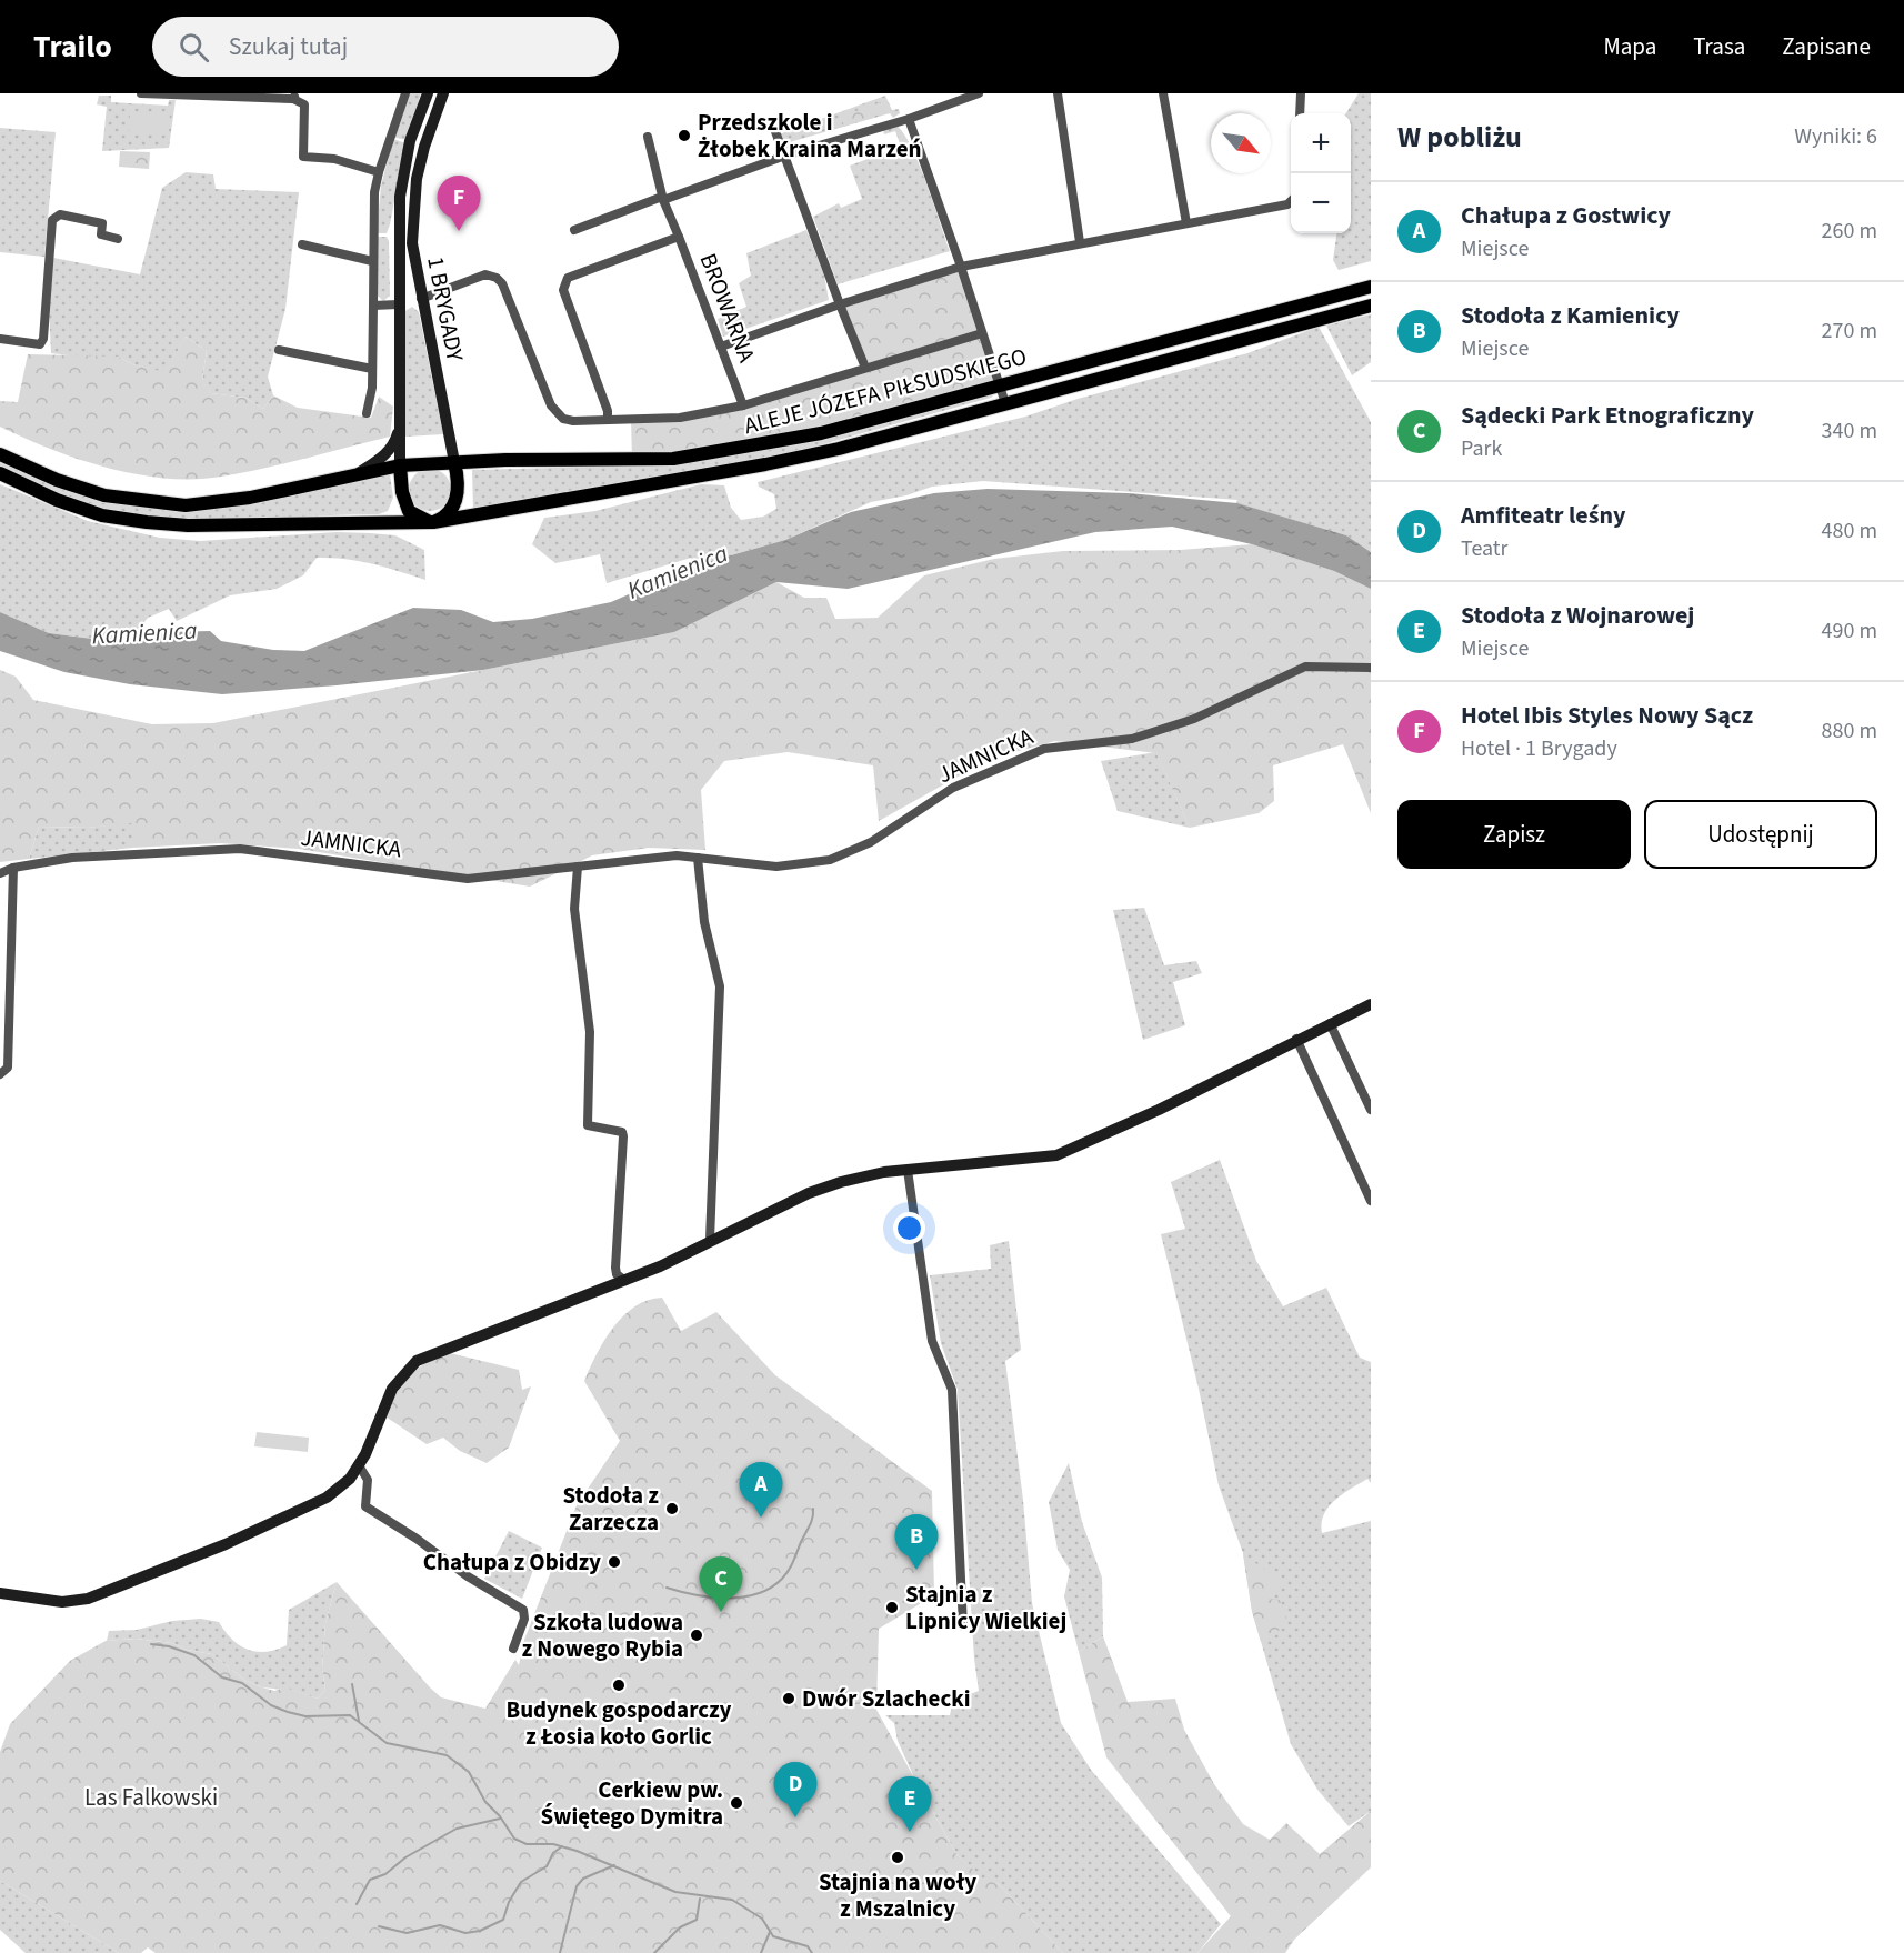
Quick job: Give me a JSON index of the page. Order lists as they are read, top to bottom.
{
  "streets": {
    "main road": ["1 BRYGADY", "ALEJE JÓZEFA PIŁSUDSKIEGO"],
    "street": ["BROWARNA", "JAMNICKA"]
  },
  "crossings": [
    ["1 BRYGADY", "ALEJE JÓZEFA PIŁSUDSKIEGO"]
  ],
  "water": ["Kamienica"],
  "parks": ["Las Falkowski"],
  "places": [
    "Przedszkole i Żłobek Kraina Marzeń",
    "Stodoła z Zarzecza",
    "Chałupa z Obidzy",
    "Stajnia z Lipnicy Wielkiej",
    "Szkoła ludowa z Nowego Rybia",
    "Budynek gospodarczy z Łosia koło Gorlic",
    "Dwór Szlachecki",
    "Cerkiew pw. Świętego Dymitra",
    "Stajnia na woły z Mszalnicy"
  ],
  "north": "bottom right",
  "page": {
    "header": "Trailo",
    "search": "Szukaj tutaj",
    "nav": ["Mapa", "Trasa", "Zapisane"],
    "heading": ["W pobliżu", "Wyniki: 6"],
    "map_buttons": ["+", "−"],
    "pins": [
      "F",
      "A",
      "B",
      "C",
      "D",
      "E"
    ],
    "list": [
      {
        "mark": "A",
        "name": "Chałupa z Gostwicy",
        "note": "Miejsce",
        "value": "260 m"
      },
      {
        "mark": "B",
        "name": "Stodoła z Kamienicy",
        "note": "Miejsce",
        "value": "270 m"
      },
      {
        "mark": "C",
        "name": "Sądecki Park Etnograficzny",
        "note": "Park",
        "value": "340 m"
      },
      {
        "mark": "D",
        "name": "Amfiteatr leśny",
        "note": "Teatr",
        "value": "480 m"
      },
      {
        "mark": "E",
        "name": "Stodoła z Wojnarowej",
        "note": "Miejsce",
        "value": "490 m"
      },
      {
        "mark": "F",
        "name": "Hotel Ibis Styles Nowy Sącz",
        "note": "Hotel · 1 Brygady",
        "value": "880 m"
      }
    ],
    "buttons": ["Zapisz", "Udostępnij"]
  }
}
